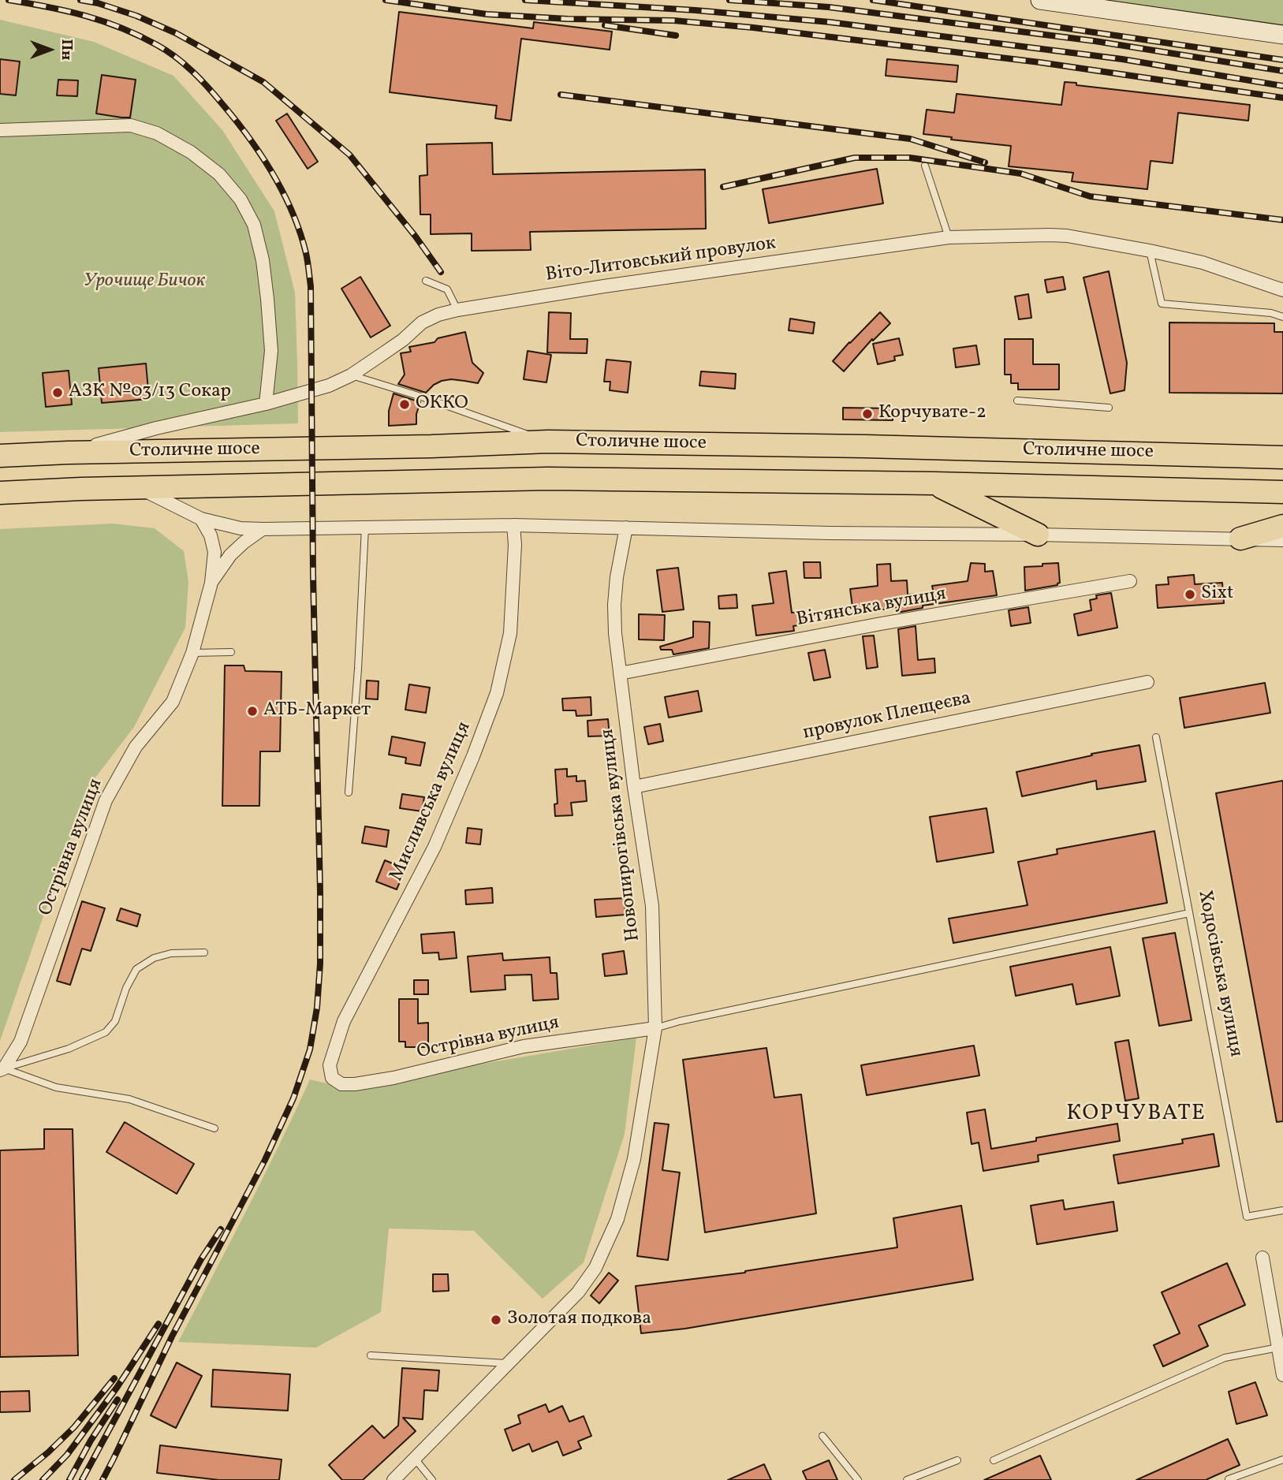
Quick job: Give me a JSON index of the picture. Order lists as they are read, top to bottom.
{
  "streets": {
    "highway": ["Столичне шосе"],
    "street": [
      "Віто-Литовський провулок",
      "Вітянська вулиця",
      "провулок Плещеєва",
      "Мисливська вулиця",
      "Новопирогівська вулиця",
      "Острівна вулиця"
    ],
    "lane": ["Ходосівська вулиця"]
  },
  "crossings": [
    ["Віто-Литовський провулок", "Столичне шосе"],
    ["Вітянська вулиця", "Новопирогівська вулиця"],
    ["провулок Плещеєва", "Новопирогівська вулиця"],
    ["Мисливська вулиця", "Острівна вулиця"],
    ["Новопирогівська вулиця", "Острівна вулиця"]
  ],
  "districts": ["КОРЧУВАТЕ"],
  "parks": ["Урочище Бичок"],
  "places": [
    "АЗК №03/13 Сокар",
    "ОККО",
    "Корчувате-2",
    "Sixt",
    "АТБ-Маркет",
    "Золотая подкова"
  ],
  "north": "right"
}
